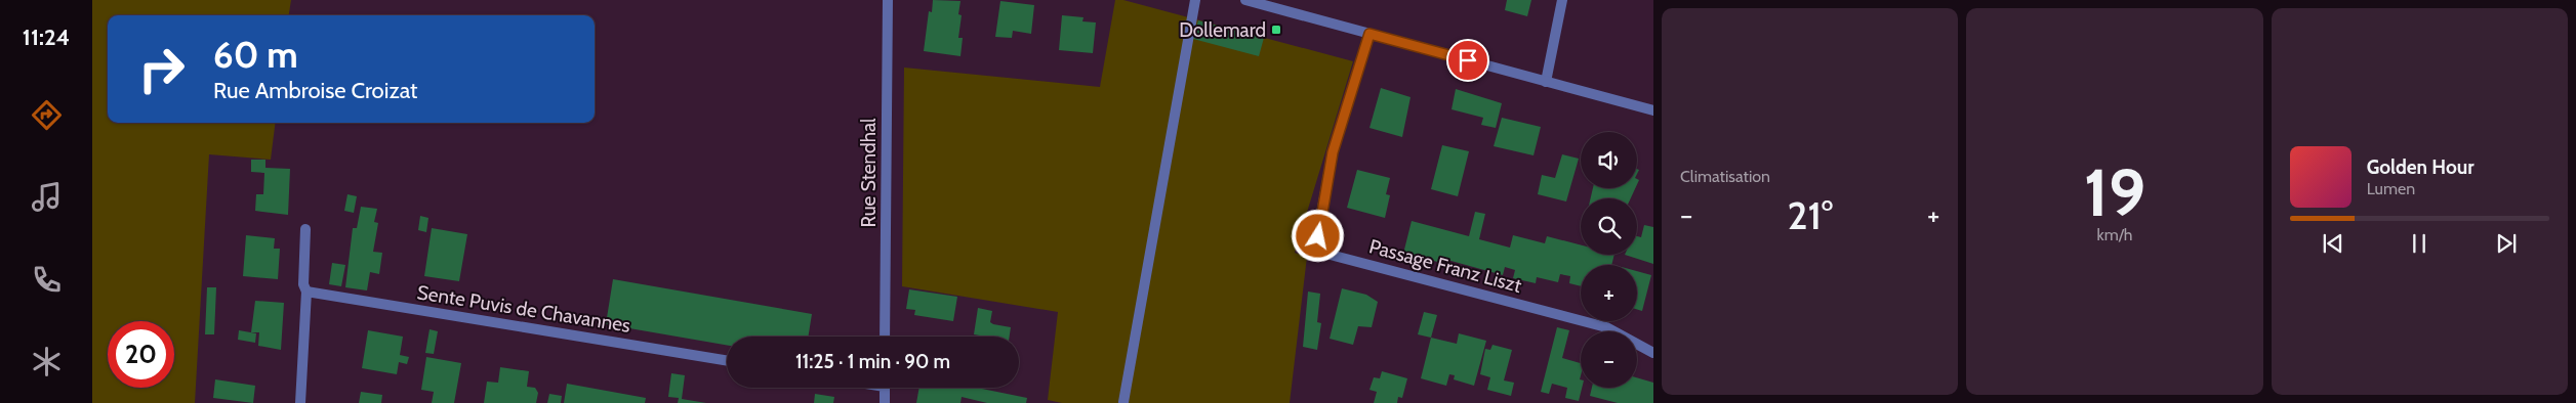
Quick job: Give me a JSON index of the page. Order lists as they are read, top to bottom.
{
  "streets": {
    "street": ["Rue Stendhal", "Passage Franz Liszt", "Sente Puvis de Chavannes"]
  },
  "places": {
    "transit": ["Dollemard"]
  },
  "page": {
    "tabs": "11:24",
    "tile": [
      "Climatisation",
      ["19", "km/h"]
    ],
    "turn": ["60 m", "Rue Ambroise Croizat"],
    "map_buttons": ["+", "−"],
    "song": ["Golden Hour", "Lumen"],
    "heat": ["−", "21°", "+"],
    "limit": "20",
    "trip": "11:25 · 1 min · 90 m"
  }
}
